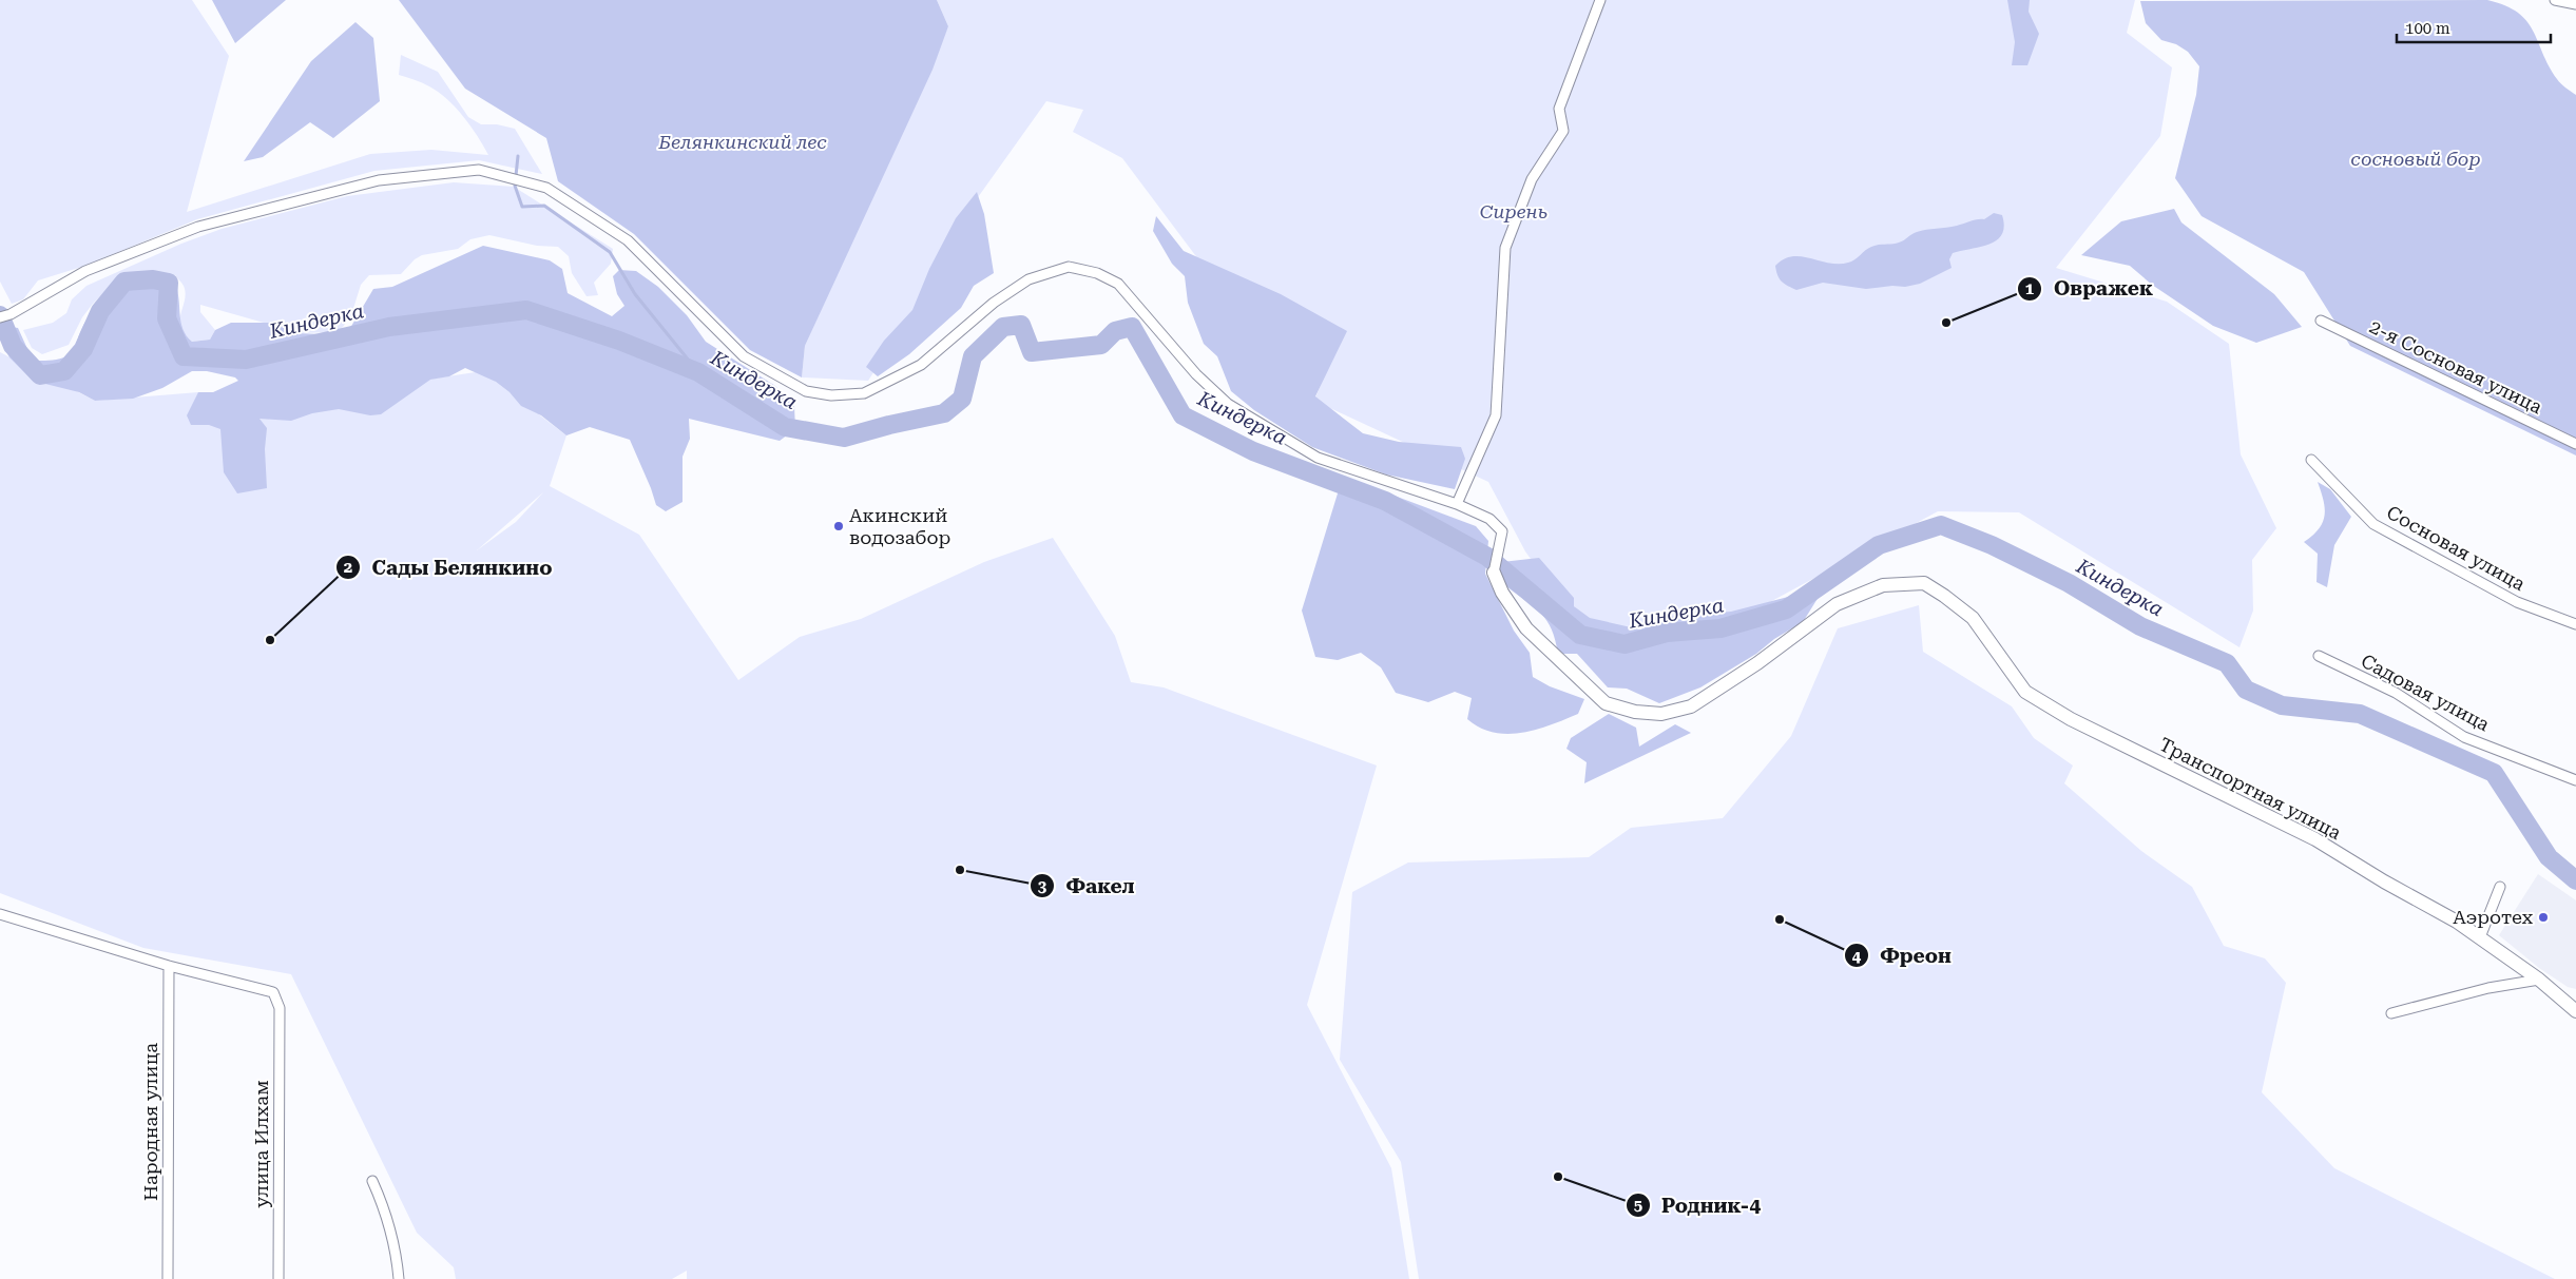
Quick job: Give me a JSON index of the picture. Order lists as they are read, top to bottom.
{
  "streets": {
    "street": [
      "2-я Сосновая улица",
      "Сосновая улица",
      "Садовая улица",
      "Транспортная улица",
      "Народная улица",
      "улица Илхам"
    ]
  },
  "crossings": [
    ["Народная улица", "улица Илхам"]
  ],
  "water": ["Киндерка"],
  "parks": ["Белянкинский лес", "сосновый бор", "Сирень"],
  "places": [
    "Овражек",
    "Акинский водозабор",
    "Сады Белянкино",
    "Факел",
    "Аэротех",
    "Фреон",
    "Родник-4"
  ],
  "scale_bar": "100 m"
}
